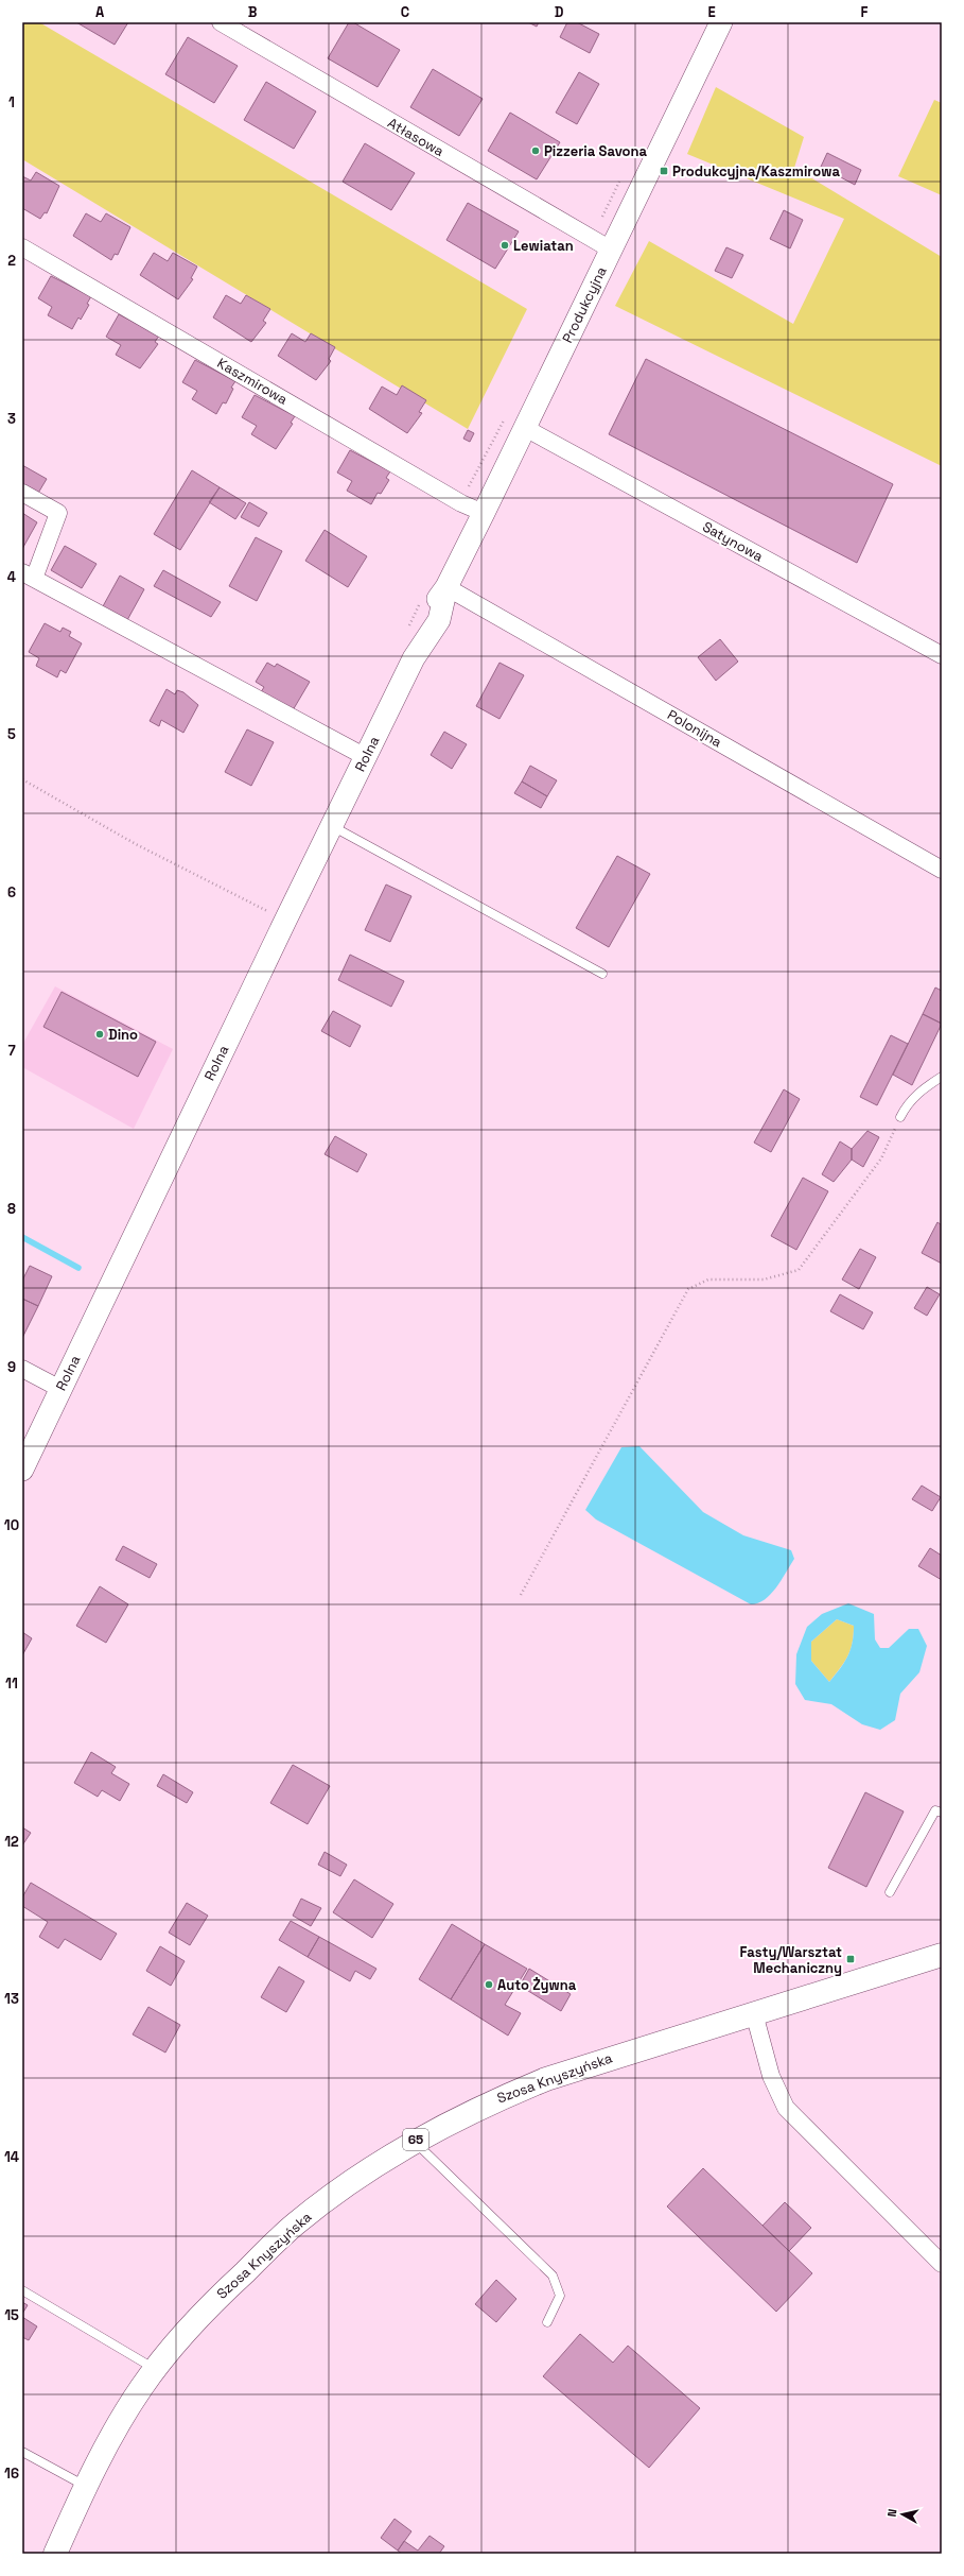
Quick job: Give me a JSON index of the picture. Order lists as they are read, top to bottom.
{
  "streets": {
    "main road": ["Szosa Knyszyńska", "65"],
    "street": [
      "Atłasowa",
      "Produkcyjna",
      "Kaszmirowa",
      "Satynowa",
      "Polonijna",
      "Rolna"
    ]
  },
  "crossings": [
    ["Atłasowa", "Produkcyjna"],
    ["Produkcyjna", "Kaszmirowa"],
    ["Produkcyjna", "Satynowa"],
    ["Produkcyjna", "Polonijna"],
    ["Produkcyjna", "Rolna"],
    ["Polonijna", "Rolna"]
  ],
  "places": {
    "other": [
      "Pizzeria Savona",
      "Lewiatan",
      "Dino",
      "Auto Żywna"
    ],
    "transit": ["Produkcyjna/Kaszmirowa", "Fasty/Warsztat Mechaniczny"]
  },
  "north": "left",
  "grid": {
    "columns": [
      "A",
      "B",
      "C",
      "D",
      "E",
      "F"
    ],
    "rows": [
      "1",
      "2",
      "3",
      "4",
      "5",
      "6",
      "7",
      "8",
      "9",
      "10",
      "11",
      "12",
      "13",
      "14",
      "15",
      "16"
    ]
  }
}
